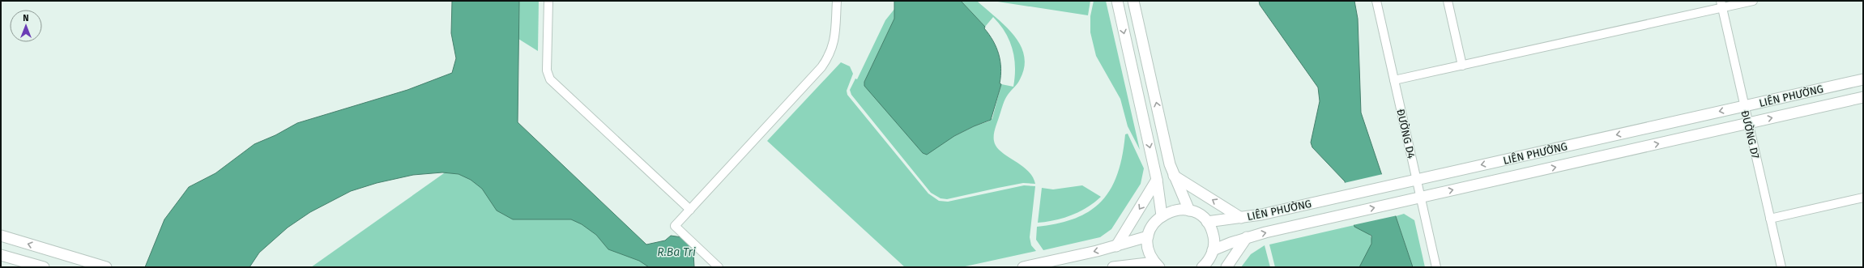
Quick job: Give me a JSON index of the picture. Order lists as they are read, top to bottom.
{
  "streets": {
    "street": ["LIÊN PHƯỜNG", "ĐƯỜNG D4", "ĐƯỜNG D7"]
  },
  "crossings": [
    ["LIÊN PHƯỜNG", "ĐƯỜNG D4"],
    ["LIÊN PHƯỜNG", "ĐƯỜNG D7"]
  ],
  "water": ["R.Ba Tri"],
  "north": "top"
}
